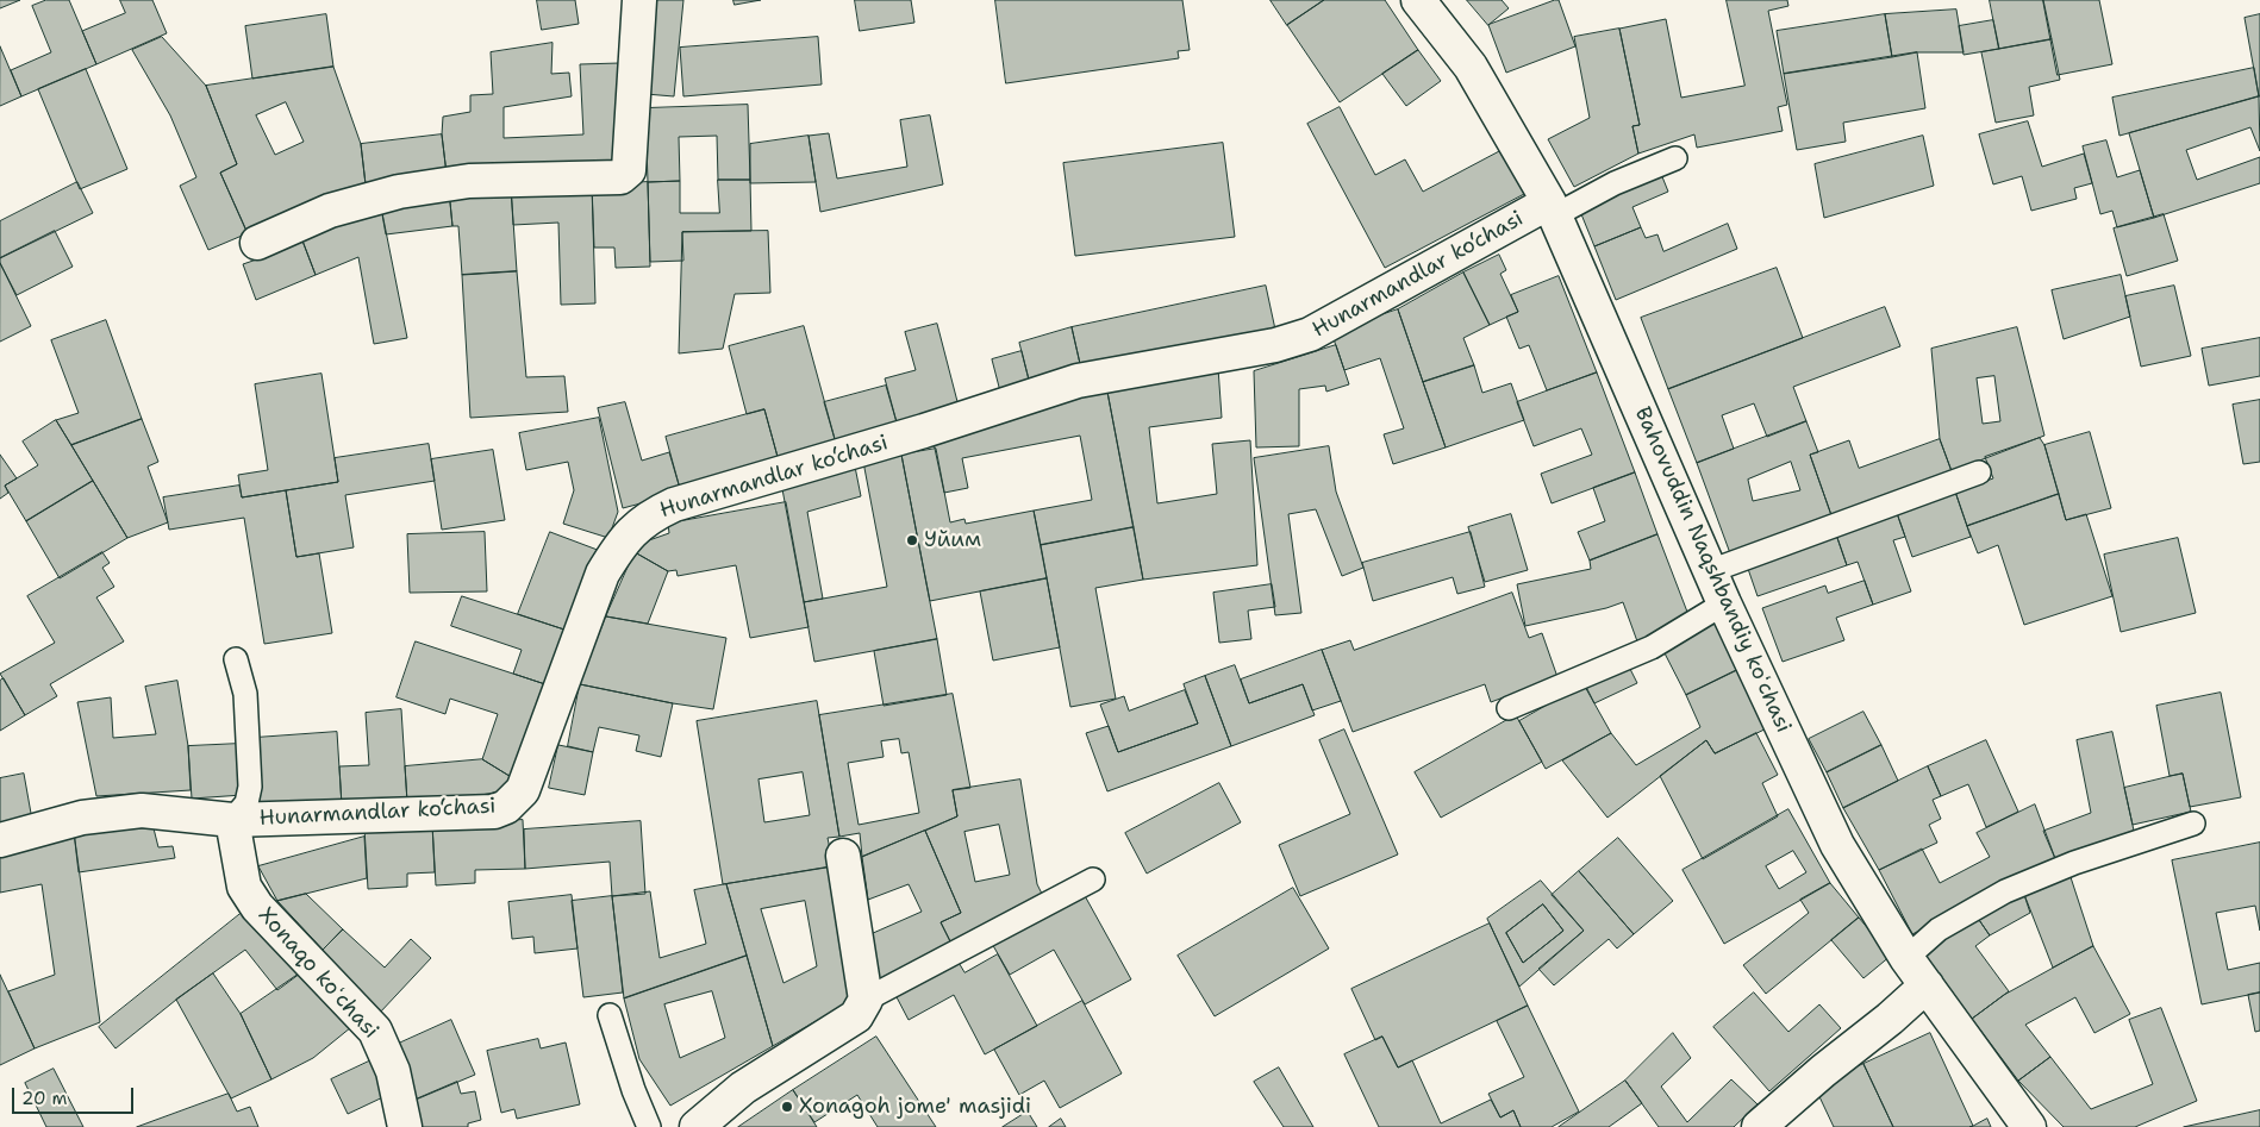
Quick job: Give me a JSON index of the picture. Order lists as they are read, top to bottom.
{
  "streets": {
    "street": ["Hunarmandlar ko‘chasi", "Bahovuddin Naqshbandiy koʻchasi", "Xonaqo koʻchasi"]
  },
  "crossings": [
    ["Hunarmandlar ko‘chasi", "Bahovuddin Naqshbandiy koʻchasi"],
    ["Hunarmandlar ko‘chasi", "Xonaqo koʻchasi"]
  ],
  "places": ["Уйим", "Xonagoh jome' masjidi"],
  "scale_bar": "20 m"
}
